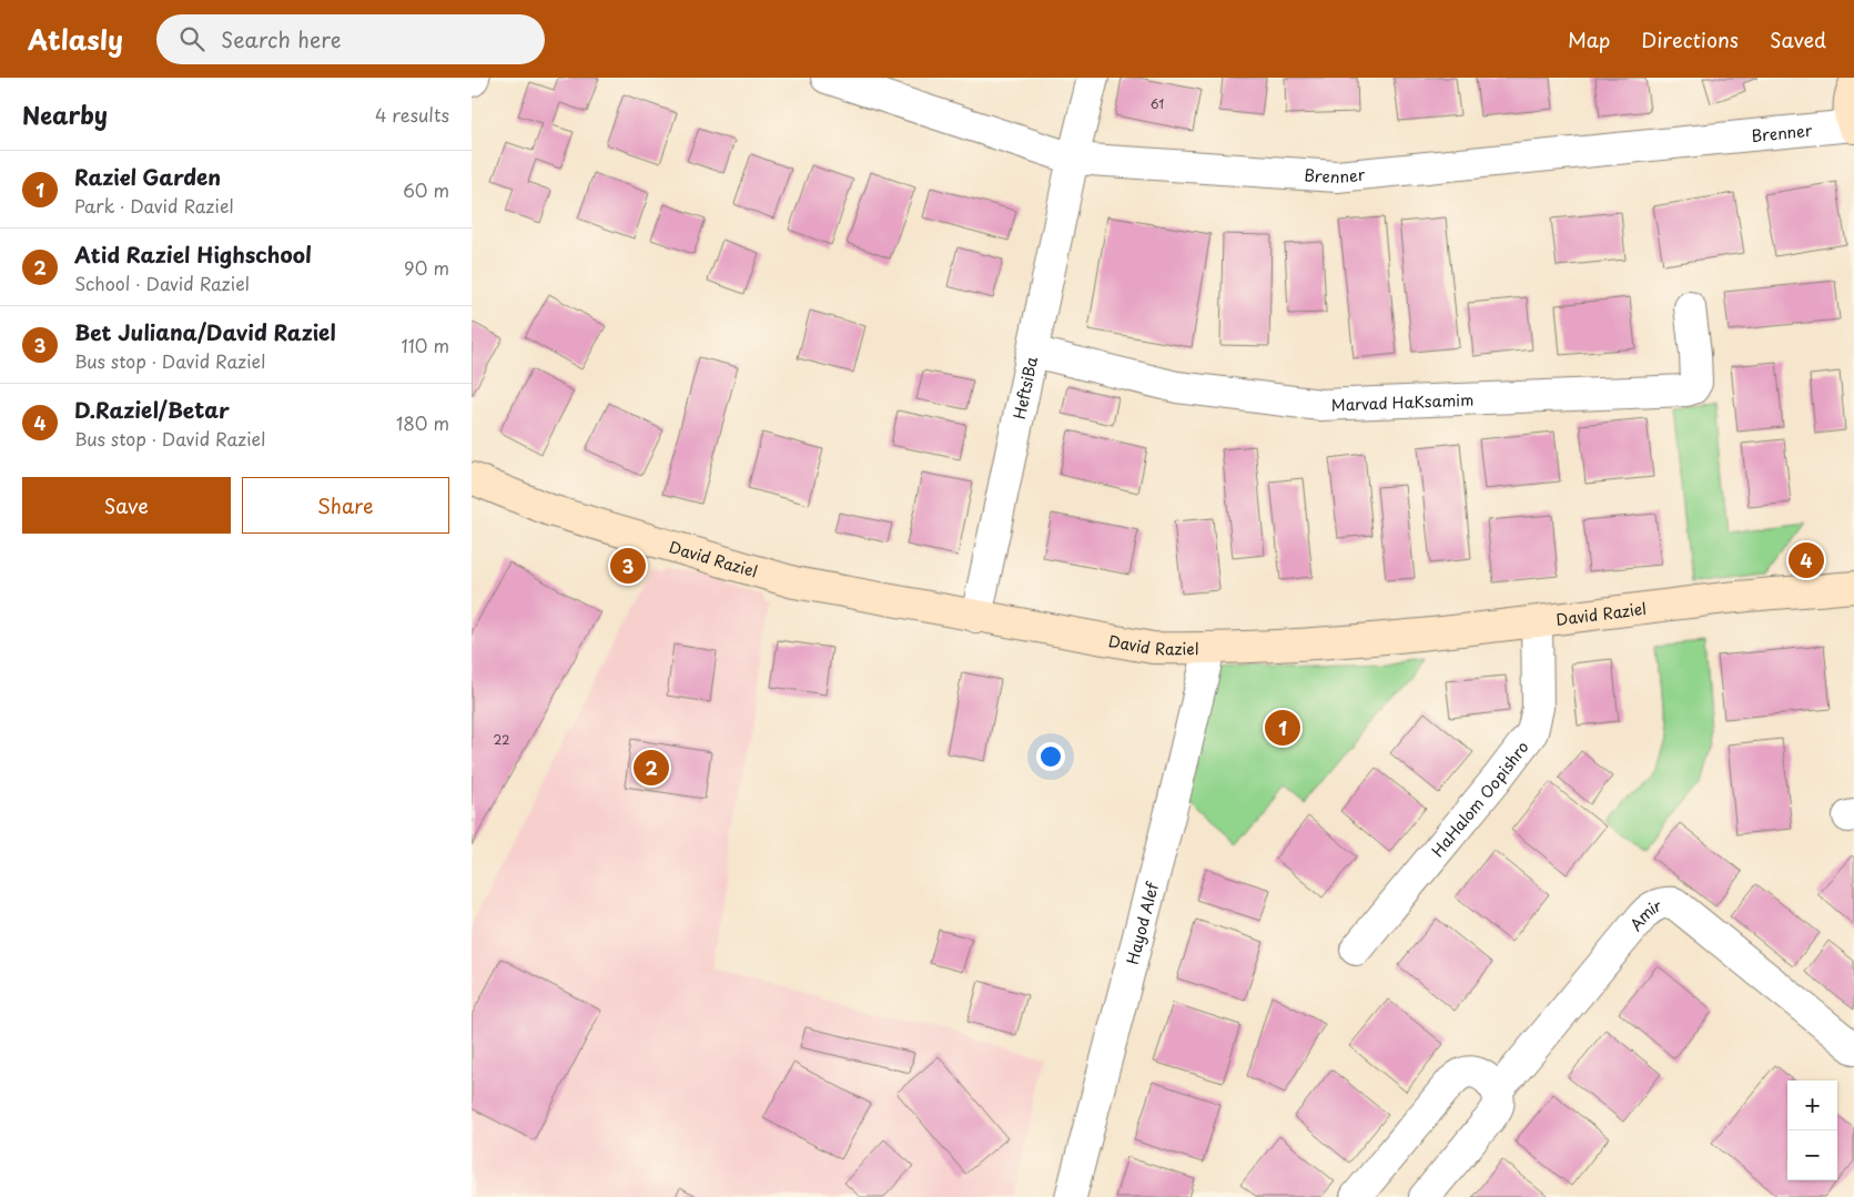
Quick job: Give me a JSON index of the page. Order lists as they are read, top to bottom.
{
  "streets": {
    "street": [
      "Brenner",
      "HeftsiBa",
      "Marvad HaKsamim",
      "David Raziel",
      "HaHalom Oopishro",
      "Amir",
      "Hayod Alef"
    ]
  },
  "crossings": [
    ["Brenner", "HeftsiBa"],
    ["HeftsiBa", "Marvad HaKsamim"],
    ["HeftsiBa", "David Raziel"],
    ["David Raziel", "HaHalom Oopishro"],
    ["David Raziel", "Hayod Alef"]
  ],
  "house_numbers": ["61", "22"],
  "page": {
    "header": "Atlasly",
    "search": "Search here",
    "nav": ["Map", "Directions", "Saved"],
    "heading": ["Nearby", "4 results"],
    "list": [
      {
        "mark": "1",
        "name": "Raziel Garden",
        "note": "Park · David Raziel",
        "value": "60 m"
      },
      {
        "mark": "2",
        "name": "Atid Raziel Highschool",
        "note": "School · David Raziel",
        "value": "90 m"
      },
      {
        "mark": "3",
        "name": "Bet Juliana/David Raziel",
        "note": "Bus stop · David Raziel",
        "value": "110 m"
      },
      {
        "mark": "4",
        "name": "D.Raziel/Betar",
        "note": "Bus stop · David Raziel",
        "value": "180 m"
      }
    ],
    "buttons": ["Save", "Share"],
    "pins": [
      "4",
      "3",
      "1",
      "2"
    ],
    "map_buttons": ["+", "−"]
  }
}
